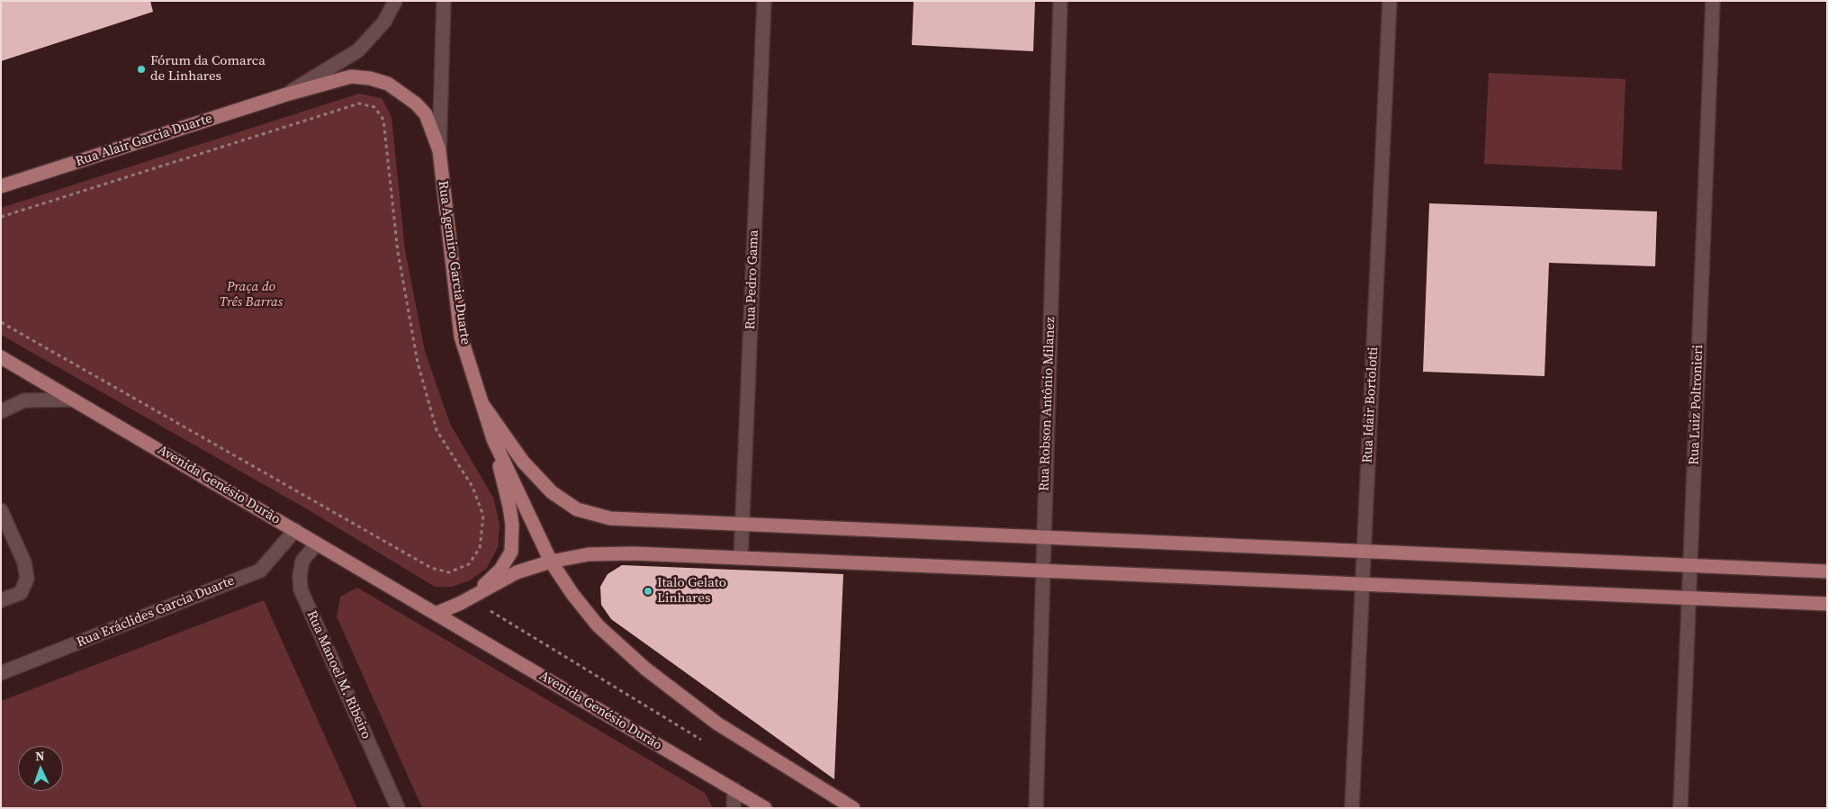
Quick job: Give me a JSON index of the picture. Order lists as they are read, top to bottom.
{
  "streets": {
    "main road": ["Rua Alair Garcia Duarte", "Rua Agemiro Garcia Duarte", "Avenida Genésio Durão"],
    "street": [
      "Rua Pedro Gama",
      "Rua Robson Antônio Milanez",
      "Rua Idair Bortolotti",
      "Rua Luiz Poltronieri",
      "Rua Eráclides Garcia Duarte",
      "Rua Manoel M. Ribeiro"
    ]
  },
  "crossings": [
    ["Rua Alair Garcia Duarte", "Rua Agemiro Garcia Duarte"],
    ["Avenida Genésio Durão", "Rua Eráclides Garcia Duarte"],
    ["Avenida Genésio Durão", "Rua Manoel M. Ribeiro"]
  ],
  "parks": ["Praça do Três Barras"],
  "places": ["Fórum da Comarca de Linhares", "Italo Gelato Linhares"],
  "north": "top"
}
